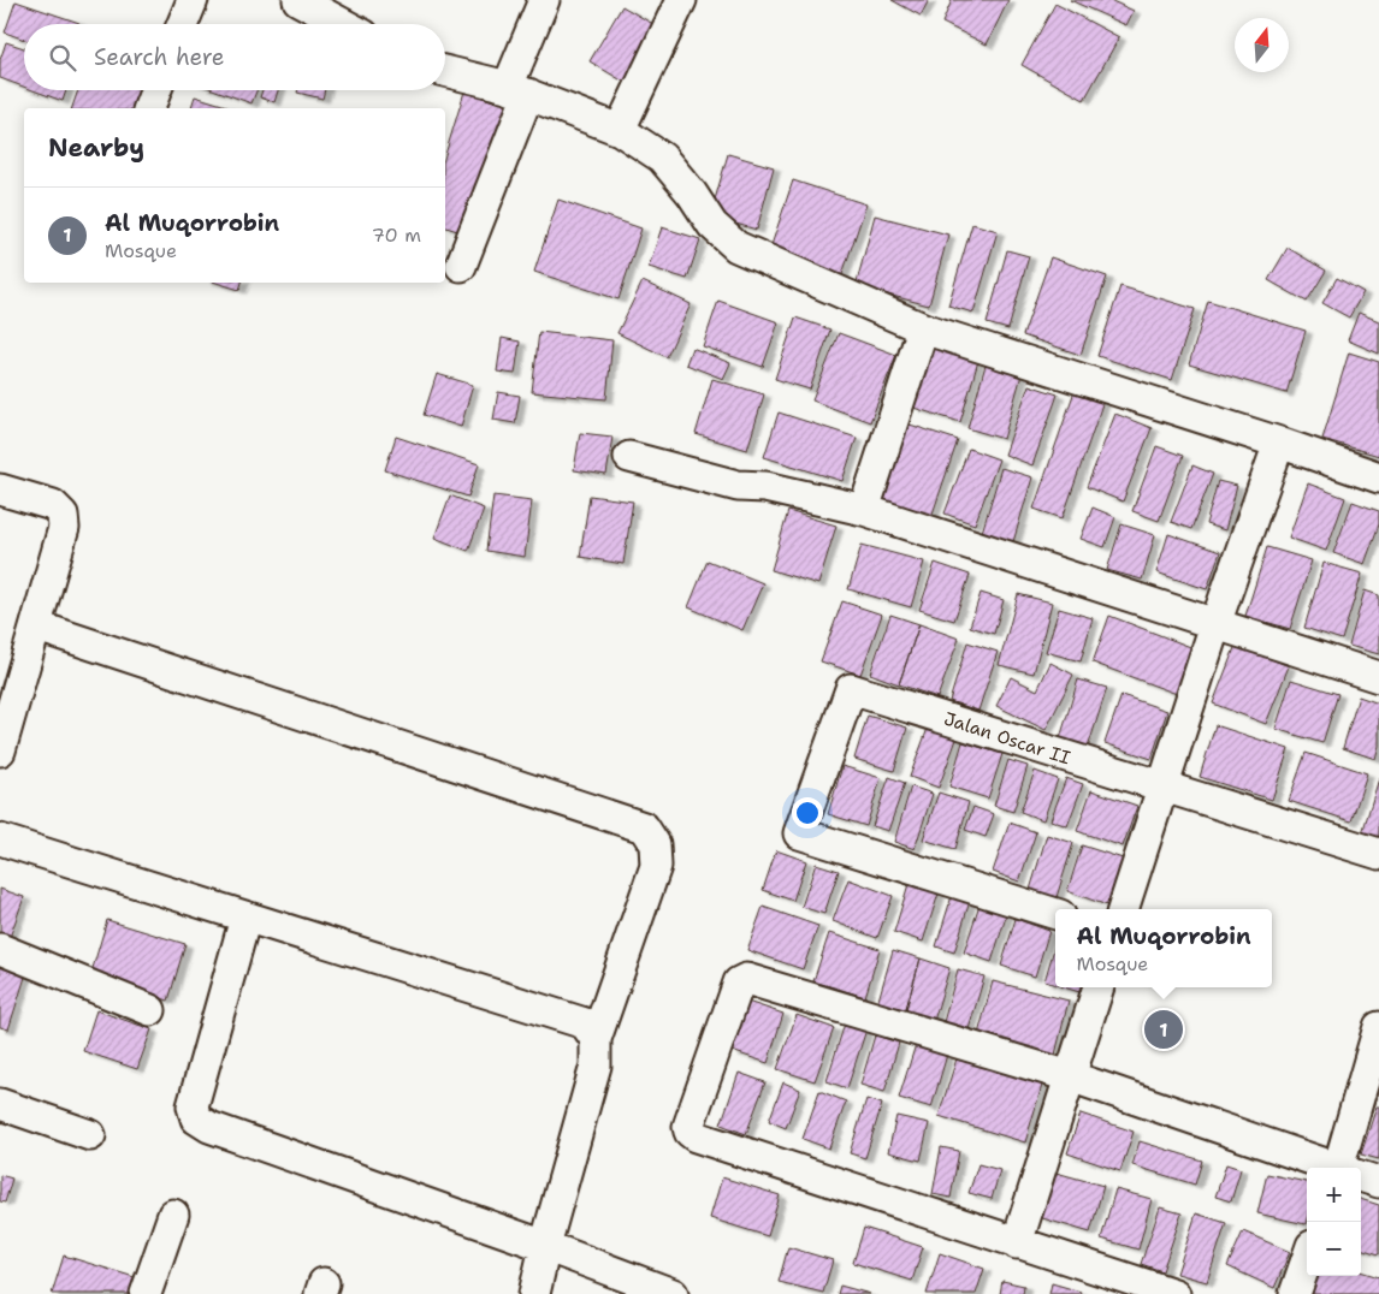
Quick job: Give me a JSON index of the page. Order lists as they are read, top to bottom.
{
  "streets": {
    "street": ["Jalan Oscar II"]
  },
  "north": "top",
  "page": {
    "search": "Search here",
    "heading": "Nearby",
    "list": [
      {
        "mark": "1",
        "name": "Al Muqorrobin",
        "note": "Mosque",
        "value": "70 m"
      }
    ],
    "popup": ["Al Muqorrobin", "Mosque"],
    "pins": "1",
    "map_buttons": ["+", "−"]
  }
}
